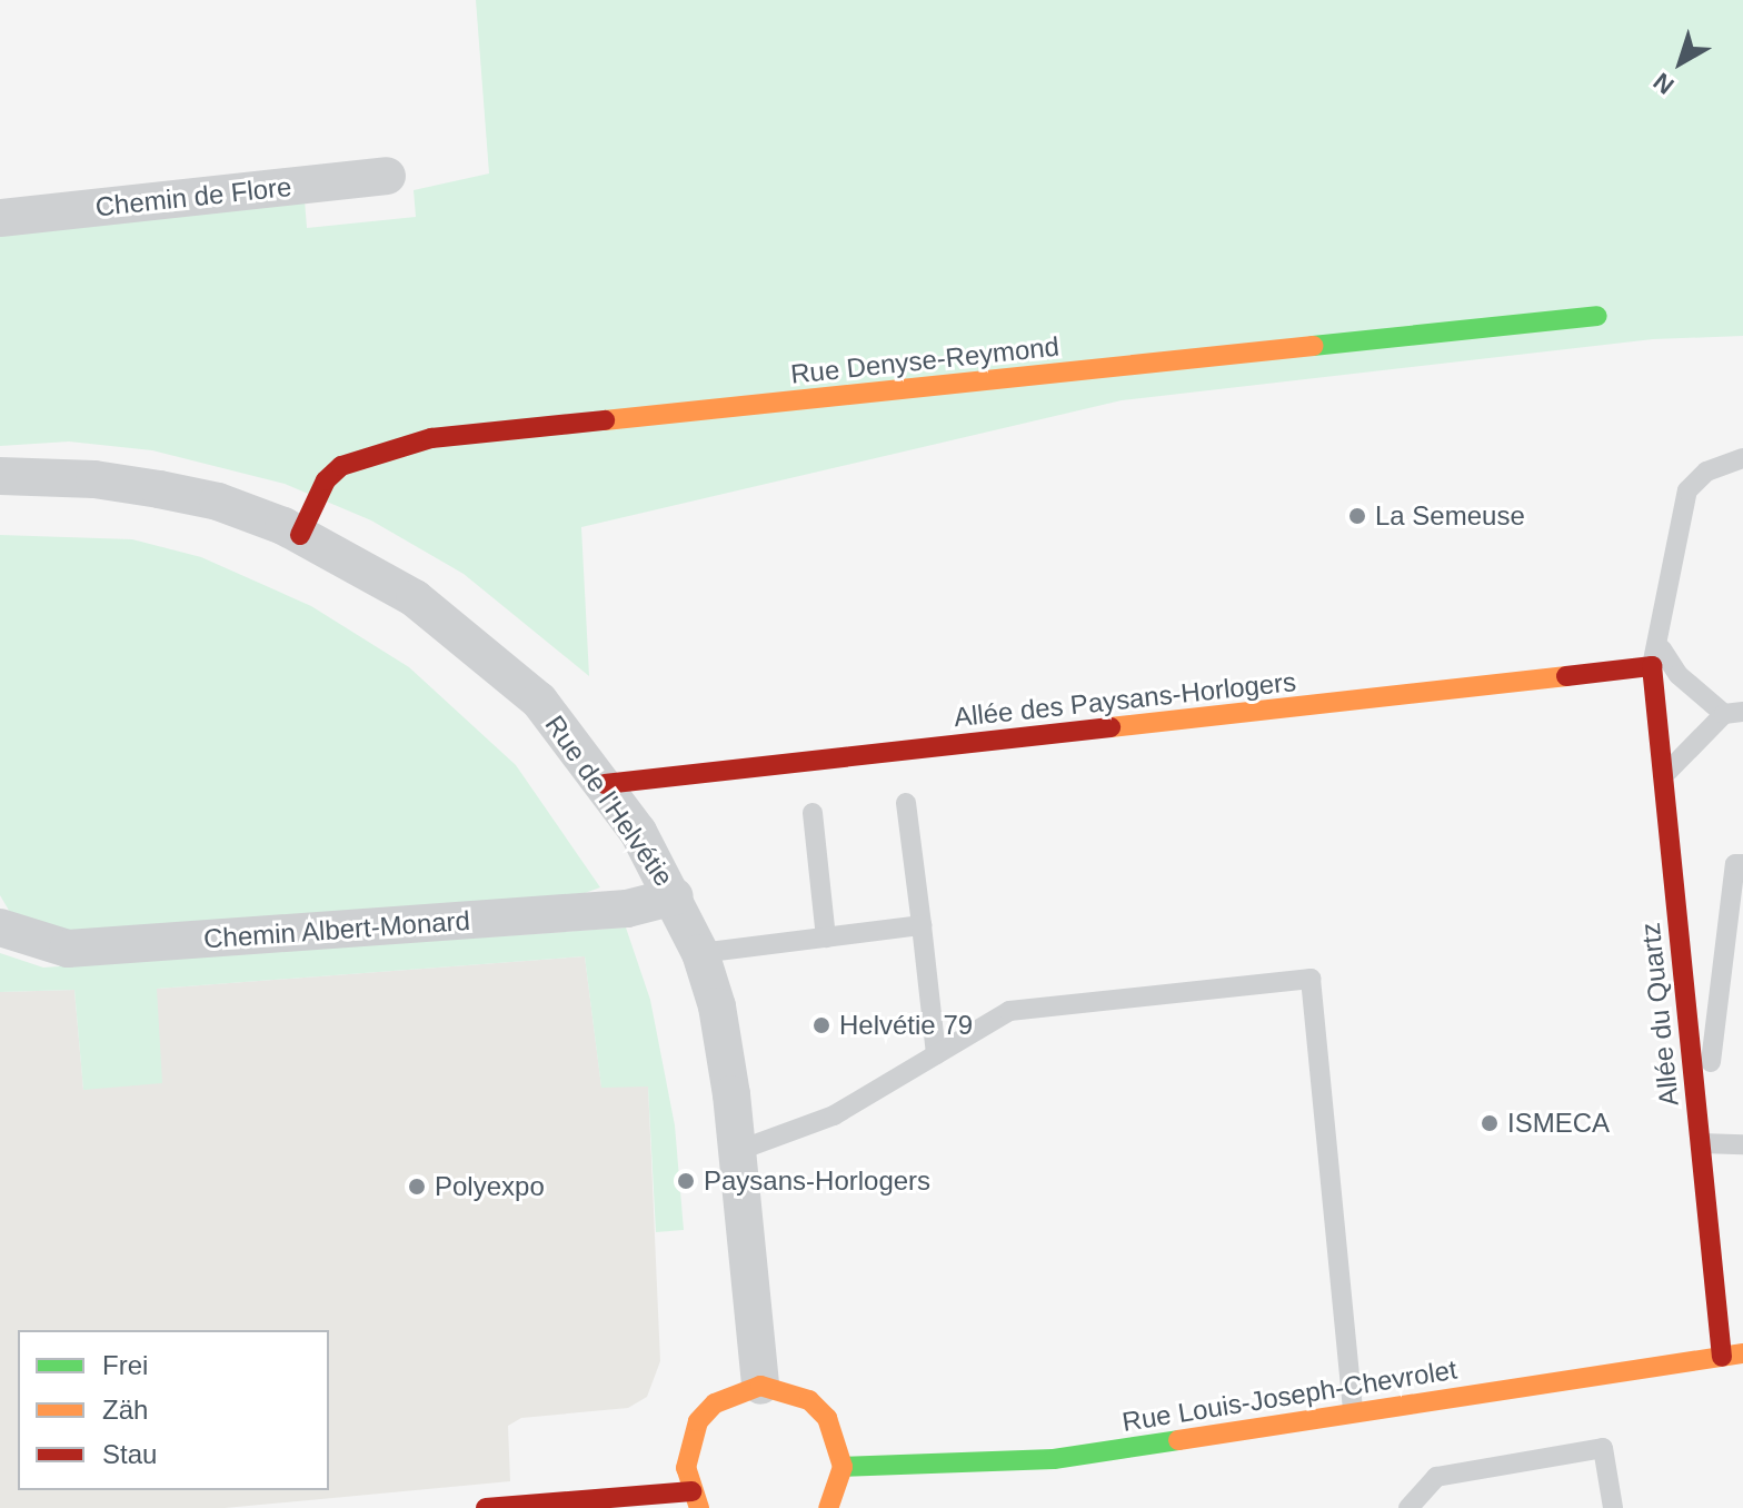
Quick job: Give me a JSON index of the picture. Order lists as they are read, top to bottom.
{
  "streets": {
    "street": [
      "Chemin de Flore",
      "Rue Denyse-Reymond",
      "Allée des Paysans-Horlogers",
      "Rue de l'Helvétie",
      "Chemin Albert-Monard",
      "Allée du Quartz",
      "Rue Louis-Joseph-Chevrolet"
    ]
  },
  "crossings": [
    ["Rue Denyse-Reymond", "Rue de l'Helvétie"],
    ["Allée des Paysans-Horlogers", "Rue de l'Helvétie"],
    ["Allée des Paysans-Horlogers", "Allée du Quartz"],
    ["Rue de l'Helvétie", "Chemin Albert-Monard"],
    ["Allée du Quartz", "Rue Louis-Joseph-Chevrolet"]
  ],
  "places": [
    "La Semeuse",
    "Helvétie 79",
    "ISMECA",
    "Paysans-Horlogers",
    "Polyexpo"
  ],
  "legend": ["Frei", "Zäh", "Stau"],
  "north": "bottom left"
}
